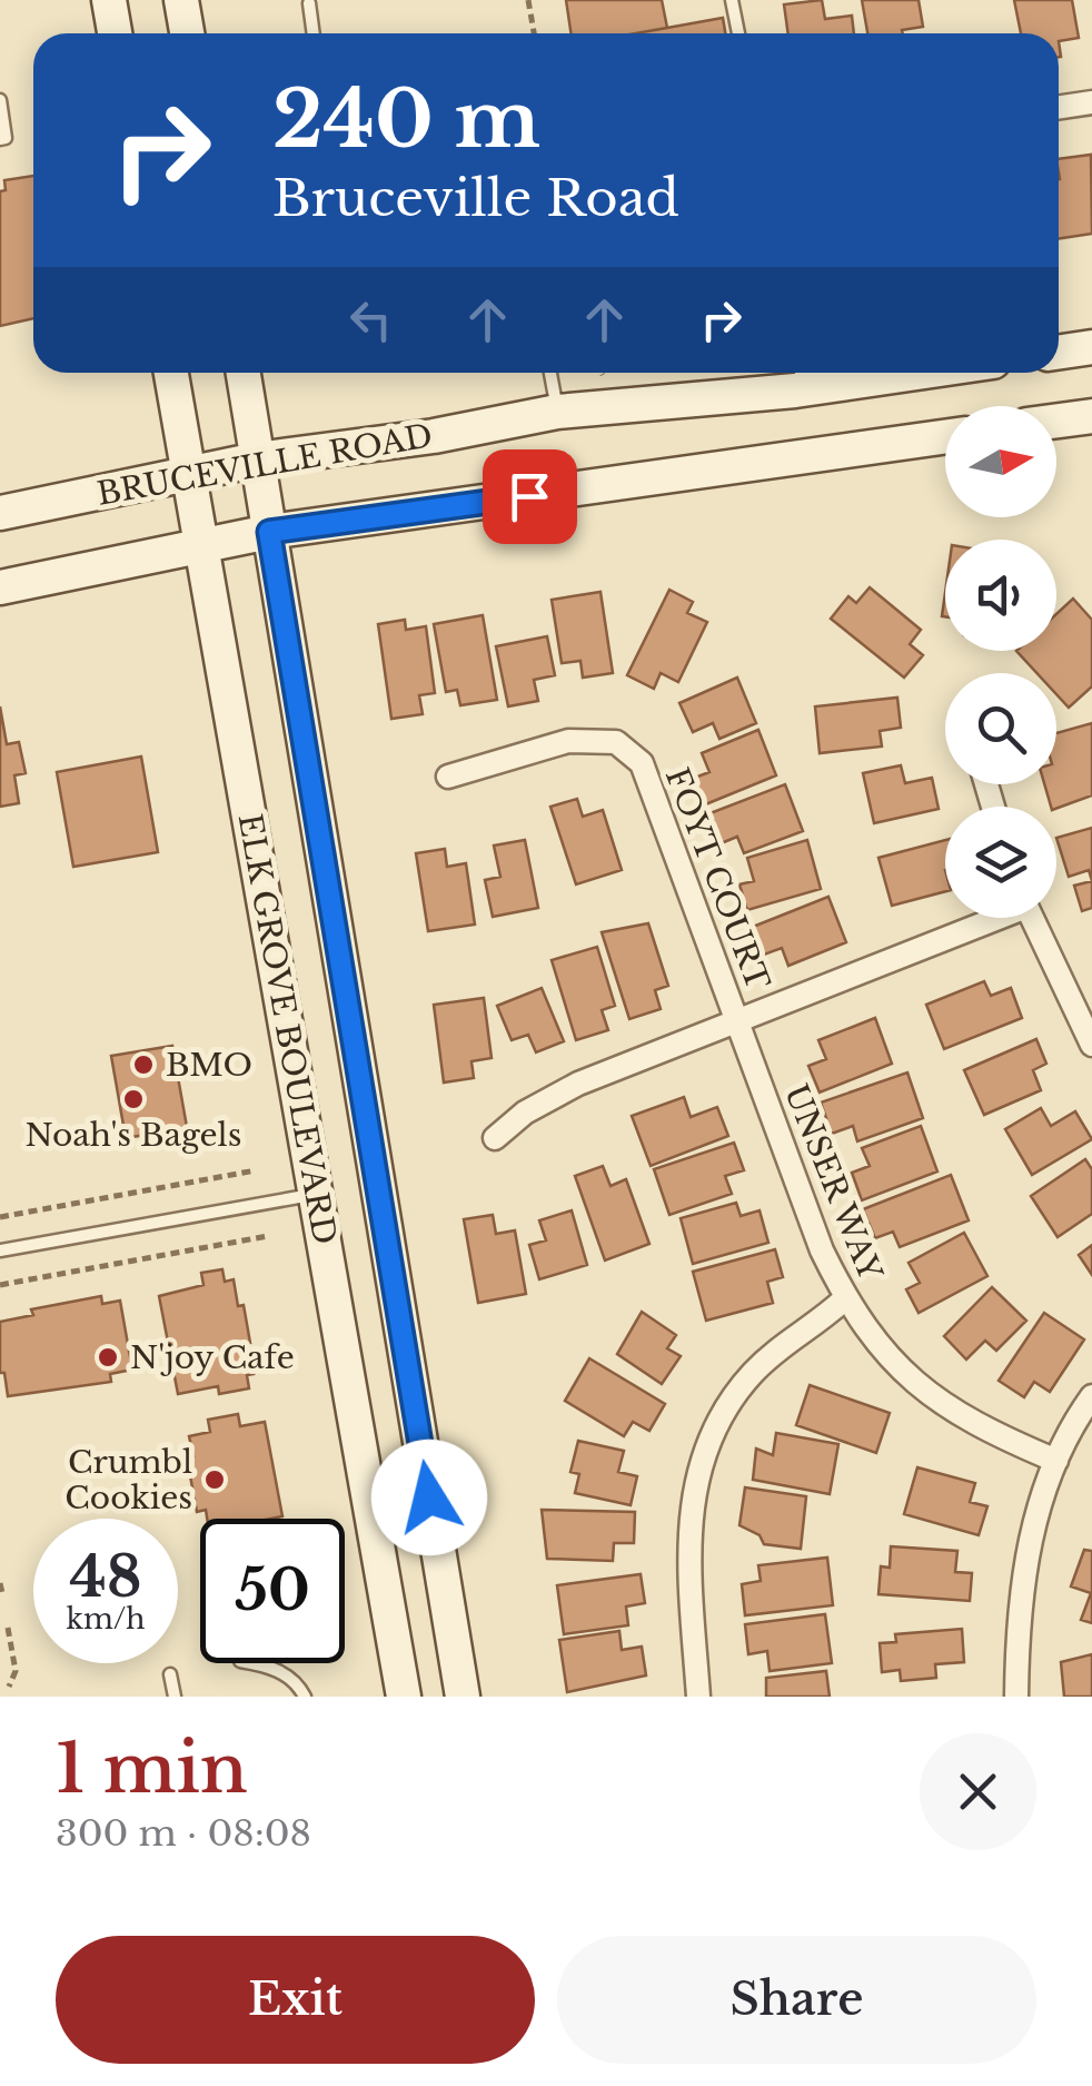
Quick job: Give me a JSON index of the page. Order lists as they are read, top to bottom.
{
  "streets": {
    "main road": ["BRUCEVILLE ROAD", "ELK GROVE BOULEVARD"],
    "street": ["FOYT COURT", "UNSER WAY"]
  },
  "crossings": [
    ["BRUCEVILLE ROAD", "ELK GROVE BOULEVARD"],
    ["FOYT COURT", "UNSER WAY"]
  ],
  "places": [
    "BMO",
    "Noah's Bagels",
    "N'joy Cafe",
    "Crumbl Cookies"
  ],
  "north": "right",
  "page": {
    "turn": ["240 m", "Bruceville Road"],
    "speed": "48 km/h",
    "limit": "50",
    "heading": ["1 min", "300 m · 08:08"],
    "buttons": ["Exit", "Share"]
  }
}
